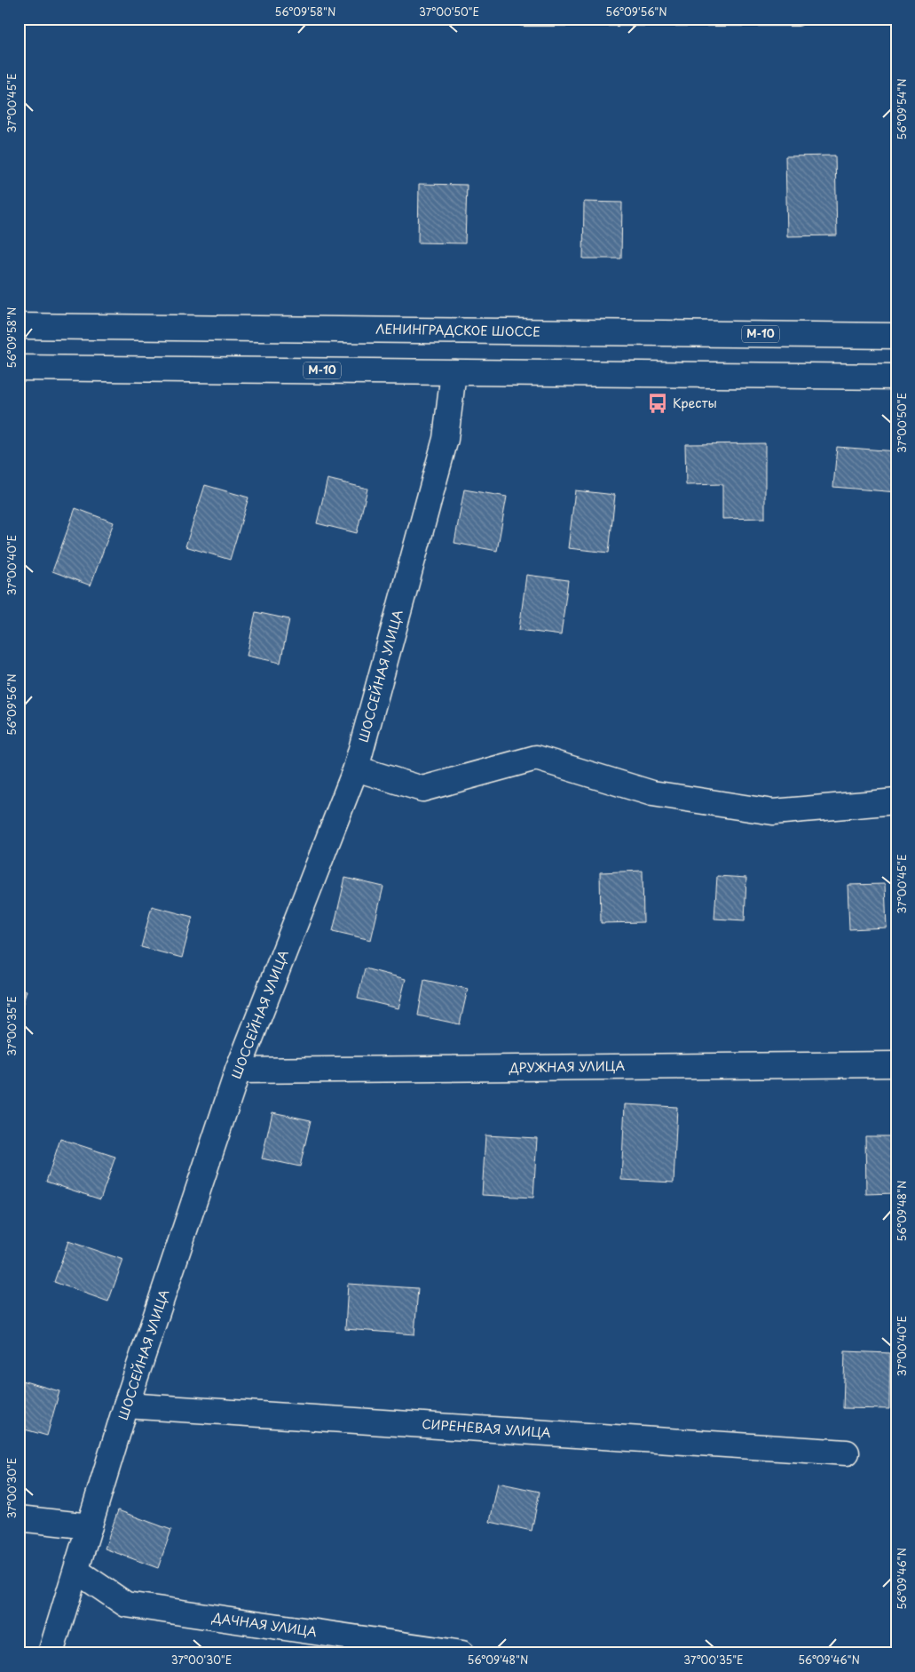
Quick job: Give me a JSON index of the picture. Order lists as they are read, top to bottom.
{
  "streets": {
    "main road": [
      "ЛЕНИНГРАДСКОЕ ШОССЕ",
      "М-10",
      "ШОССЕЙНАЯ УЛИЦА",
      "ДРУЖНАЯ УЛИЦА",
      "СИРЕНЕВАЯ УЛИЦА",
      "ДАЧНАЯ УЛИЦА"
    ]
  },
  "crossings": [
    ["М-10", "ШОССЕЙНАЯ УЛИЦА"],
    ["ШОССЕЙНАЯ УЛИЦА", "ДРУЖНАЯ УЛИЦА"],
    ["ШОССЕЙНАЯ УЛИЦА", "СИРЕНЕВАЯ УЛИЦА"],
    ["ШОССЕЙНАЯ УЛИЦА", "ДАЧНАЯ УЛИЦА"]
  ],
  "places": {
    "bus stop": ["Кресты"]
  },
  "coordinates": [
    "56°09'58\"N",
    "37°00'50\"E",
    "56°09'56\"N",
    "37°00'45\"E",
    "56°09'54\"N",
    "37°00'40\"E",
    "37°00'35\"E",
    "56°09'48\"N",
    "37°00'30\"E",
    "56°09'46\"N"
  ]
}
